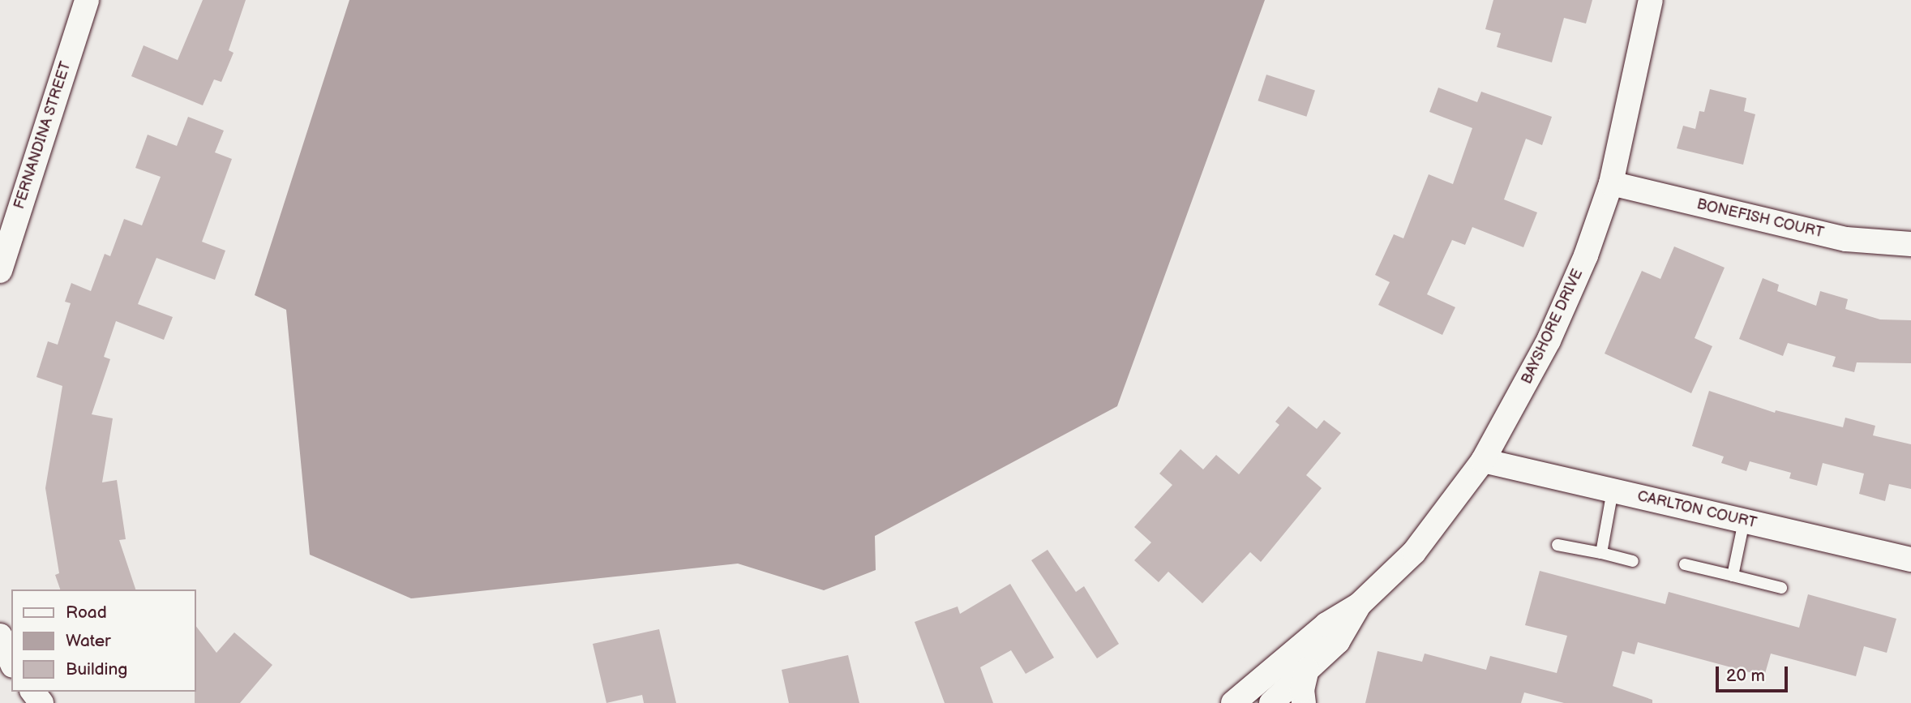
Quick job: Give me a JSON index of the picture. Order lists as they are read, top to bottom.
{
  "streets": {
    "street": [
      "FERNANDINA STREET",
      "BONEFISH COURT",
      "BAYSHORE DRIVE",
      "CARLTON COURT"
    ]
  },
  "crossings": [
    ["BONEFISH COURT", "BAYSHORE DRIVE"],
    ["BAYSHORE DRIVE", "CARLTON COURT"]
  ],
  "legend": ["Road", "Water", "Building"],
  "scale_bar": "20 m"
}
